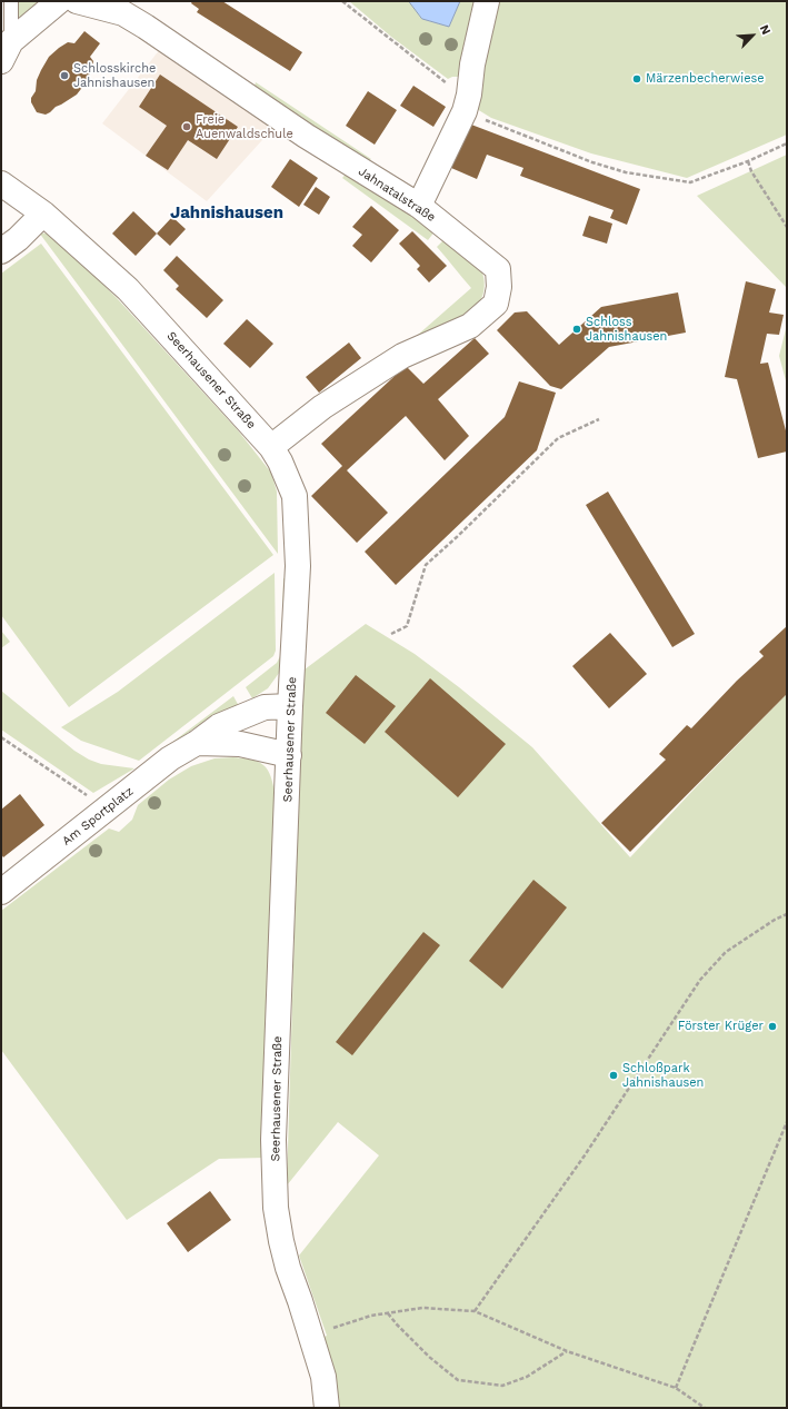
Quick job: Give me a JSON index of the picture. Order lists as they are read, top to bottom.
{
  "streets": {
    "street": ["Jahnatalstraße", "Seerhausener Straße", "Am Sportplatz"]
  },
  "crossings": [
    ["Jahnatalstraße", "Seerhausener Straße"],
    ["Seerhausener Straße", "Am Sportplatz"]
  ],
  "districts": ["Jahnishausen"],
  "places": [
    "Schlosskirche Jahnishausen",
    "Märzenbecherwiese",
    "Freie Auenwaldschule",
    "Schloss Jahnishausen",
    "Förster Krüger",
    "Schloßpark Jahnishausen"
  ],
  "north": "top right"
}
